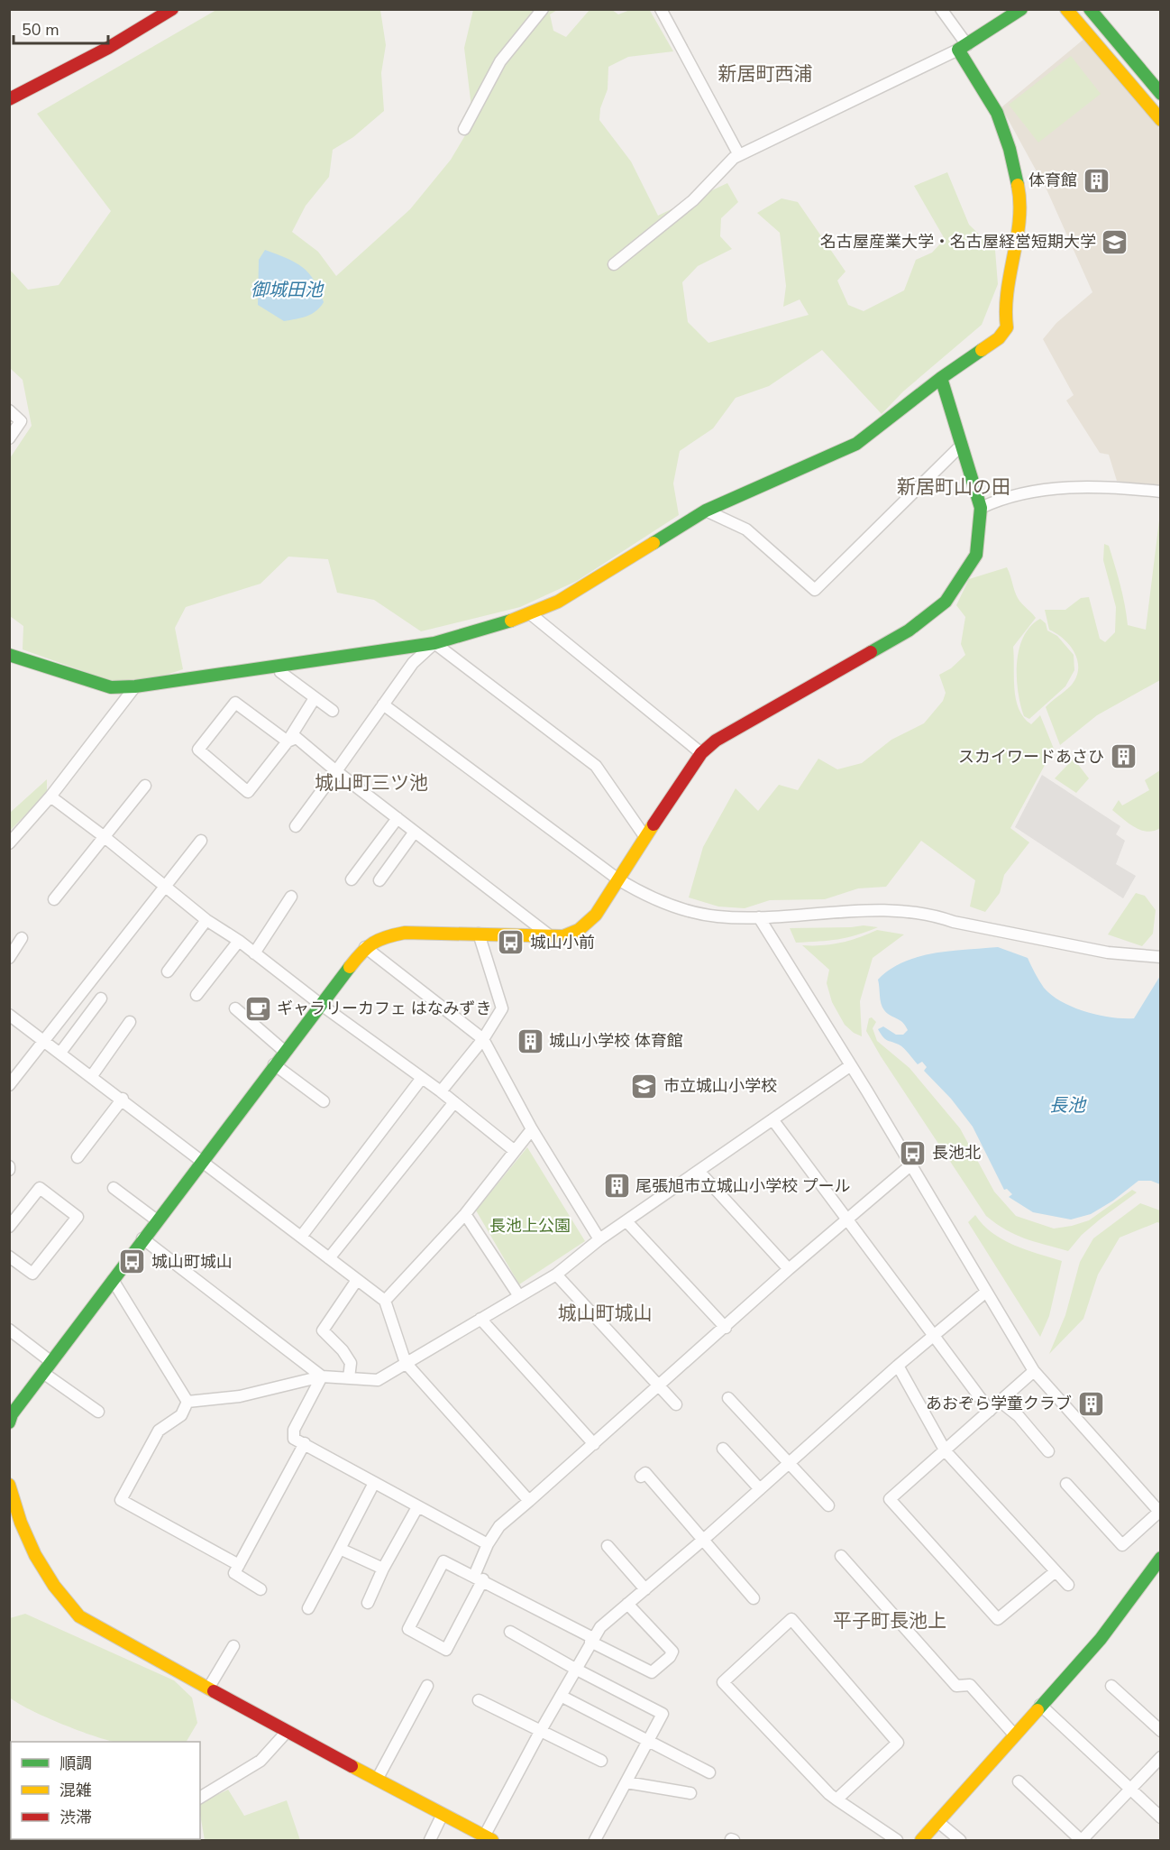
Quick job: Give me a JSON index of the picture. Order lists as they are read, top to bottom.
{
  "districts": [
    "新居町西浦",
    "新居町山の田",
    "城山町三ツ池",
    "城山町城山",
    "平子町長池上"
  ],
  "water": ["御城田池", "長池"],
  "parks": ["長池上公園"],
  "places": {
    "building": [
      "体育館",
      "スカイワードあさひ",
      "城山小学校 体育館",
      "尾張旭市立城山小学校 プール",
      "あおぞら学童クラブ"
    ],
    "school or university": ["名古屋産業大学・名古屋経営短期大学", "市立城山小学校"],
    "bus stop": ["城山小前", "長池北", "城山町城山"],
    "cafe": ["ギャラリーカフェ はなみずき"]
  },
  "legend": ["順調", "混雑", "渋滞"],
  "scale_bar": "50 m"
}
